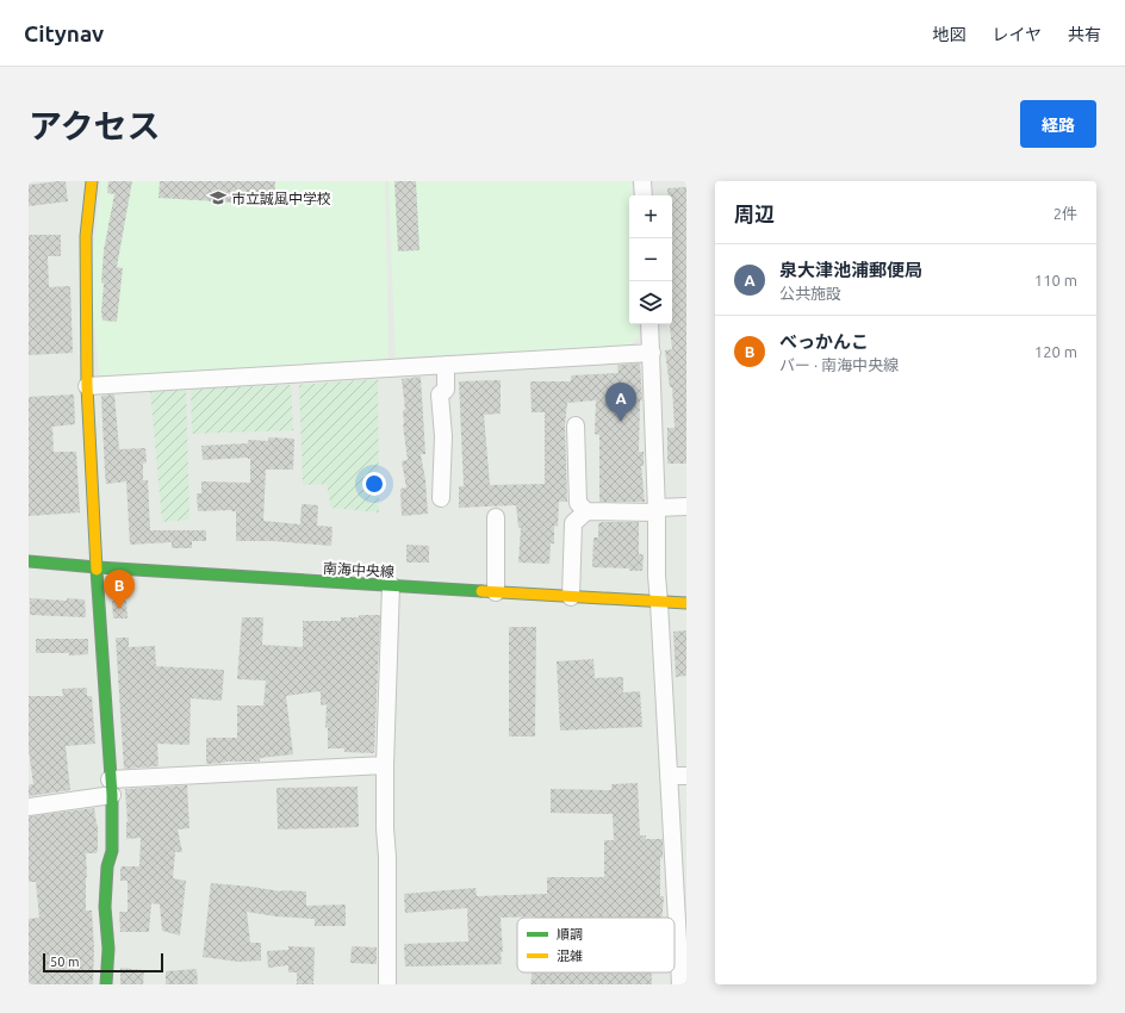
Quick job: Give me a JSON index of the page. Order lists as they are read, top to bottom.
{
  "streets": {
    "street": ["南海中央線"]
  },
  "places": {
    "school or university": ["市立誠風中学校"]
  },
  "legend": ["順調", "混雑"],
  "scale_bar": "50 m",
  "page": {
    "header": "Citynav",
    "nav": ["地図", "レイヤ", "共有"],
    "title": "アクセス",
    "buttons": "経路",
    "heading": ["周辺", "2件"],
    "map_buttons": ["+", "−"],
    "list": [
      {
        "mark": "A",
        "name": "泉大津池浦郵便局",
        "note": "公共施設",
        "value": "110 m"
      },
      {
        "mark": "B",
        "name": "べっかんこ",
        "note": "バー · 南海中央線",
        "value": "120 m"
      }
    ],
    "pins": ["A", "B"],
    "scale": "50 m"
  }
}
